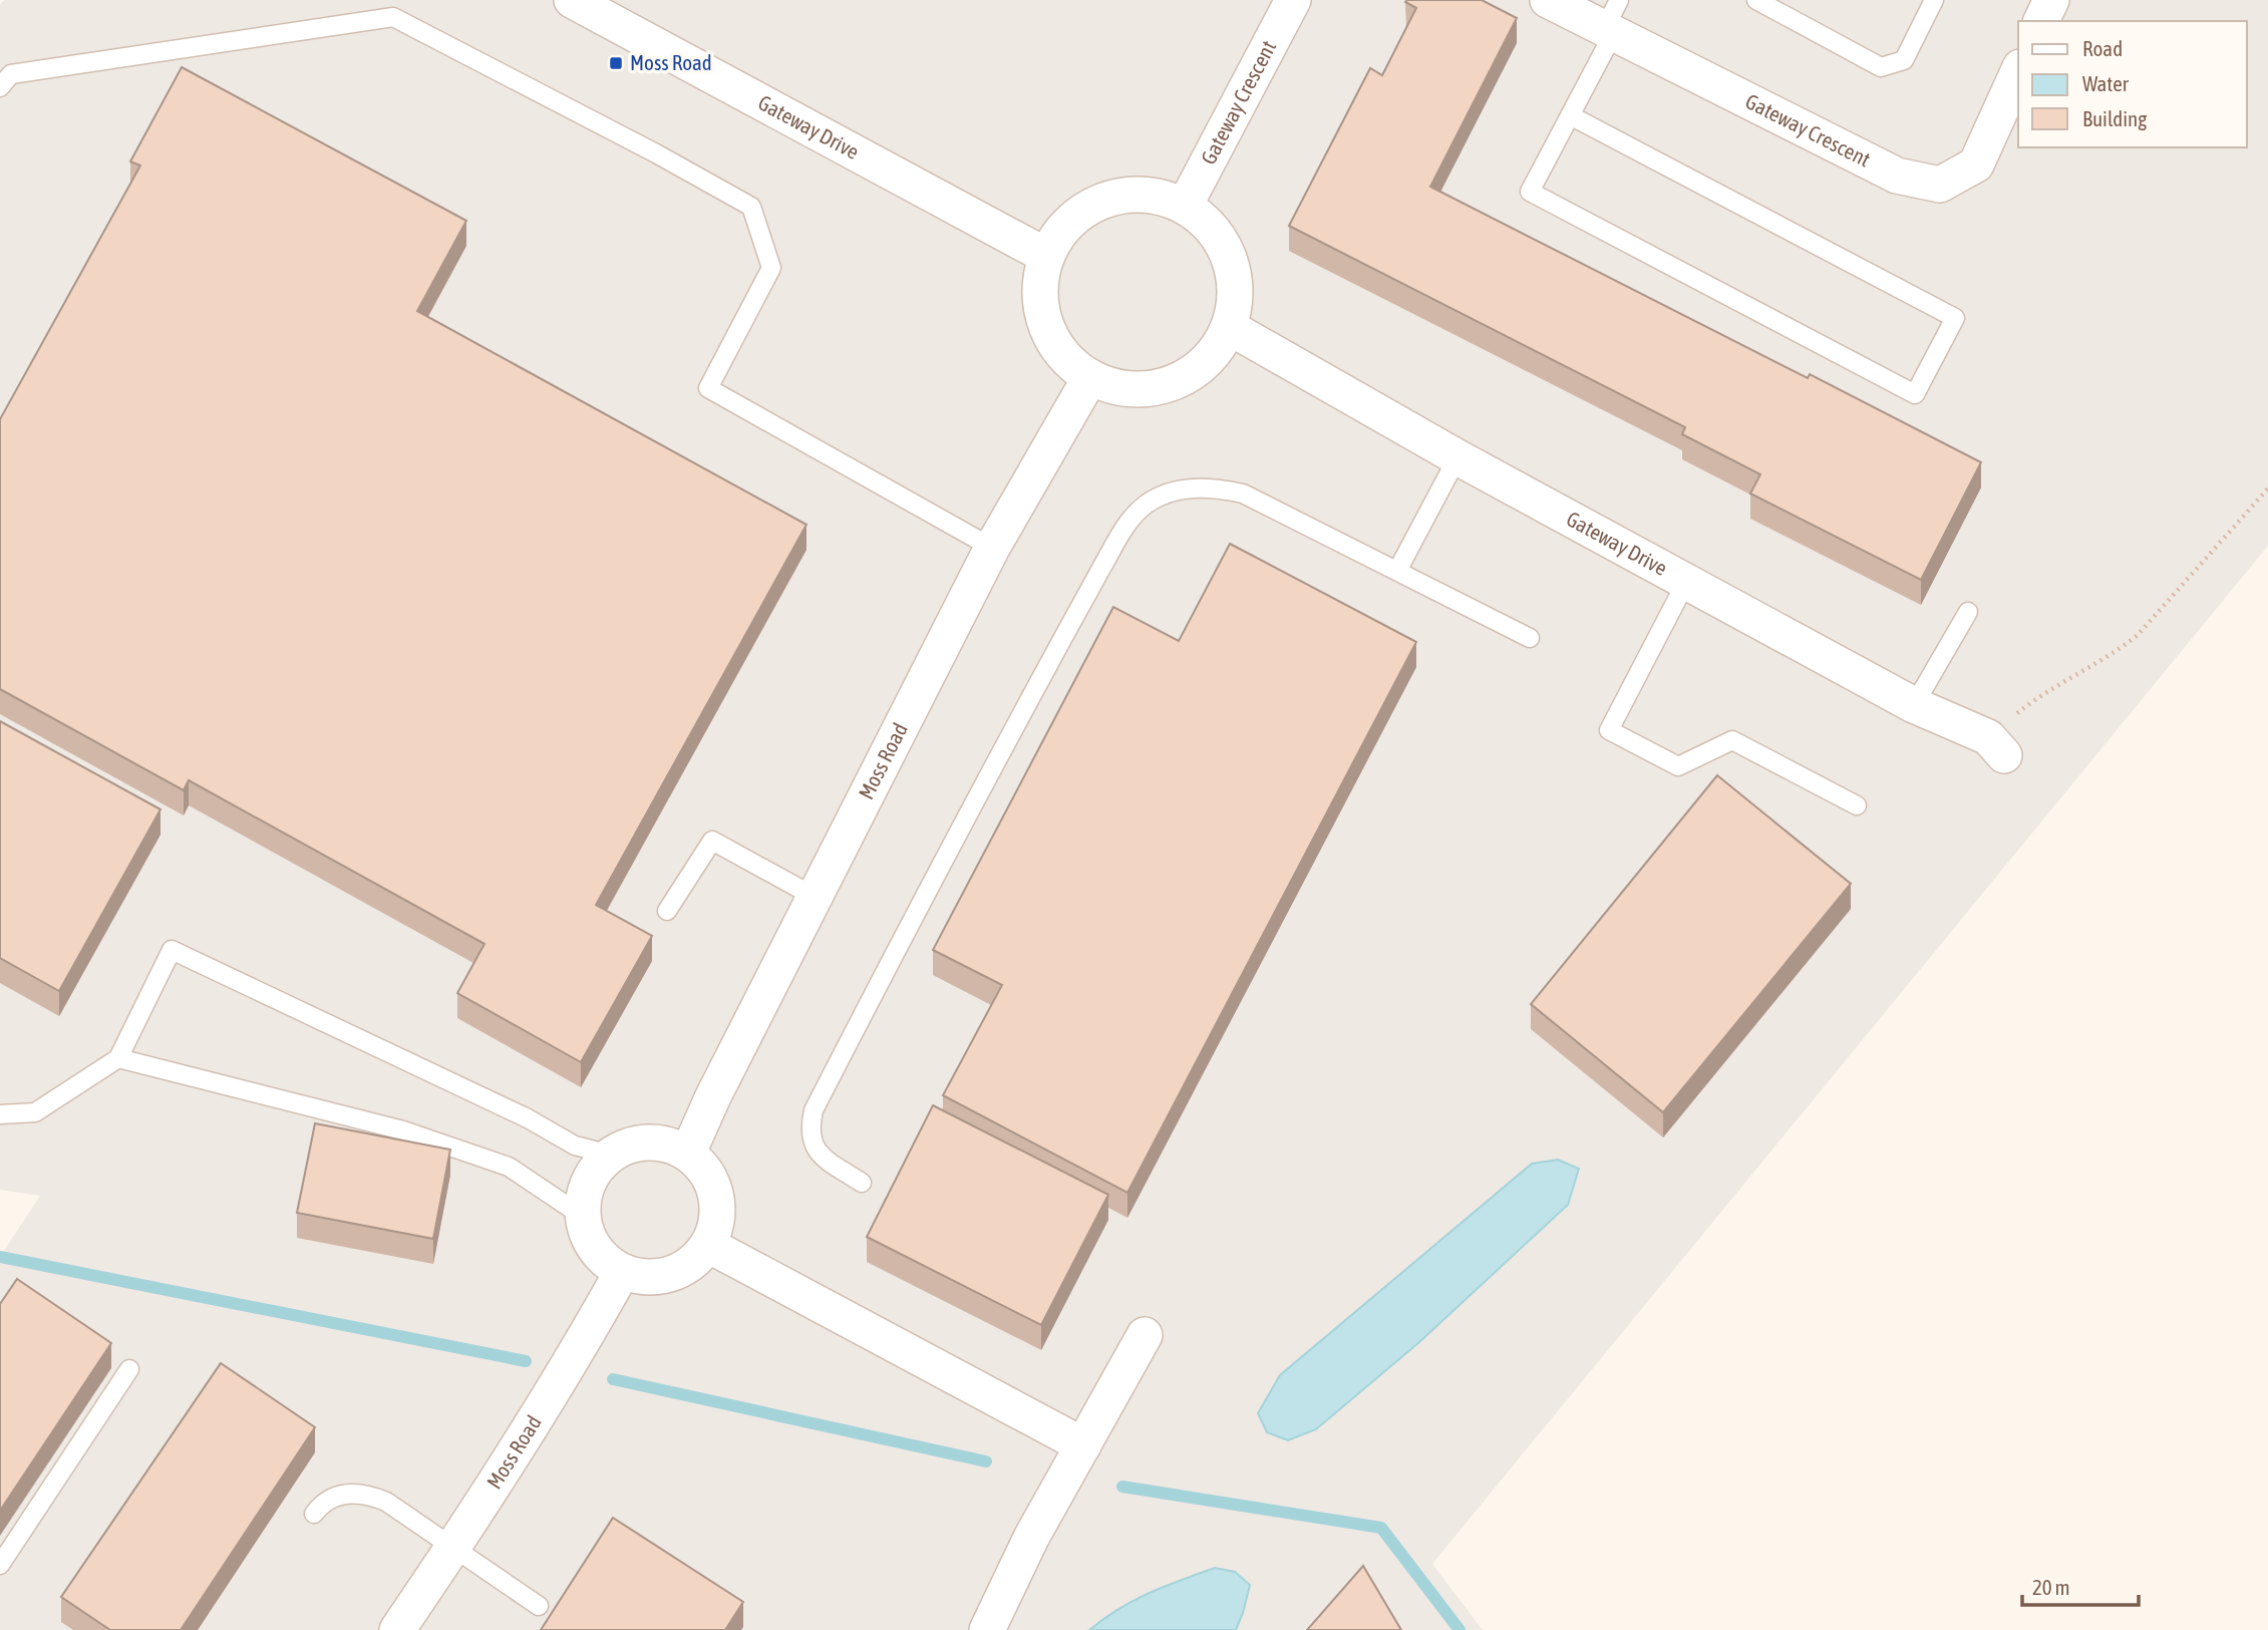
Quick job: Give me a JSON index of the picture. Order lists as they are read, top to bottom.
{
  "streets": {
    "street": ["Gateway Crescent", "Gateway Drive", "Moss Road"]
  },
  "crossings": [
    ["Gateway Crescent", "Gateway Drive"],
    ["Gateway Crescent", "Moss Road"],
    ["Gateway Drive", "Moss Road"]
  ],
  "places": {
    "transit": ["Moss Road"]
  },
  "legend": ["Road", "Water", "Building"],
  "scale_bar": "20 m"
}
